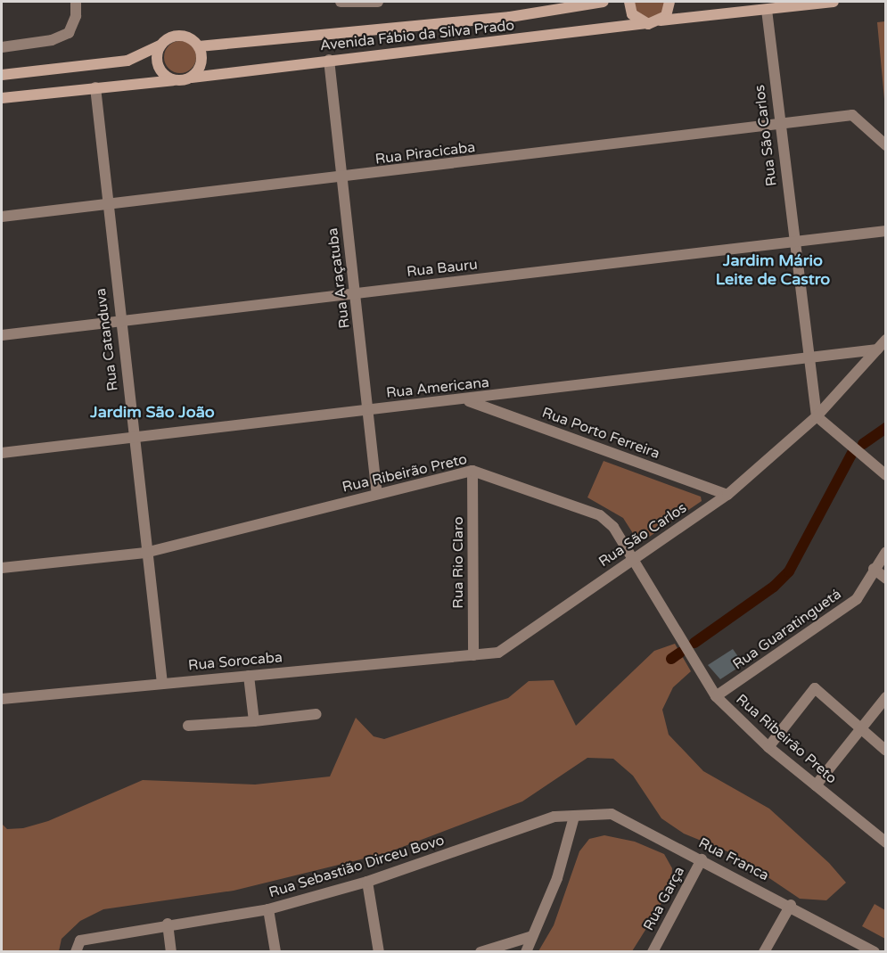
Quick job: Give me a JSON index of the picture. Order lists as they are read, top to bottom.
{
  "streets": {
    "main road": ["Avenida Fábio da Silva Prado"],
    "street": [
      "Rua São Carlos",
      "Rua Piracicaba",
      "Rua Bauru",
      "Rua Araçatuba",
      "Rua Catanduva",
      "Rua Americana",
      "Rua Porto Ferreira",
      "Rua Ribeirão Preto",
      "Rua Rio Claro",
      "Rua Guaratinguetá",
      "Rua Sorocaba",
      "Rua Franca",
      "Rua Sebastião Dirceu Bovo",
      "Rua Garça"
    ]
  },
  "crossings": [
    ["Avenida Fábio da Silva Prado", "Rua Araçatuba"],
    ["Rua São Carlos", "Rua Piracicaba"],
    ["Rua São Carlos", "Rua Bauru"],
    ["Rua São Carlos", "Rua Americana"],
    ["Rua São Carlos", "Rua Porto Ferreira"],
    ["Rua São Carlos", "Rua Ribeirão Preto"],
    ["Rua São Carlos", "Rua Rio Claro"],
    ["Rua São Carlos", "Rua Sorocaba"],
    ["Rua Piracicaba", "Rua Araçatuba"],
    ["Rua Piracicaba", "Rua Catanduva"],
    ["Rua Bauru", "Rua Araçatuba"],
    ["Rua Bauru", "Rua Catanduva"],
    ["Rua Araçatuba", "Rua Americana"],
    ["Rua Araçatuba", "Rua Ribeirão Preto"],
    ["Rua Catanduva", "Rua Americana"],
    ["Rua Catanduva", "Rua Ribeirão Preto"],
    ["Rua Catanduva", "Rua Sorocaba"],
    ["Rua Americana", "Rua Porto Ferreira"],
    ["Rua Ribeirão Preto", "Rua Rio Claro"],
    ["Rua Ribeirão Preto", "Rua Guaratinguetá"],
    ["Rua Rio Claro", "Rua Sorocaba"],
    ["Rua Franca", "Rua Sebastião Dirceu Bovo"],
    ["Rua Franca", "Rua Garça"]
  ],
  "districts": ["Jardim Mário Leite de Castro", "Jardim São João"]
}
